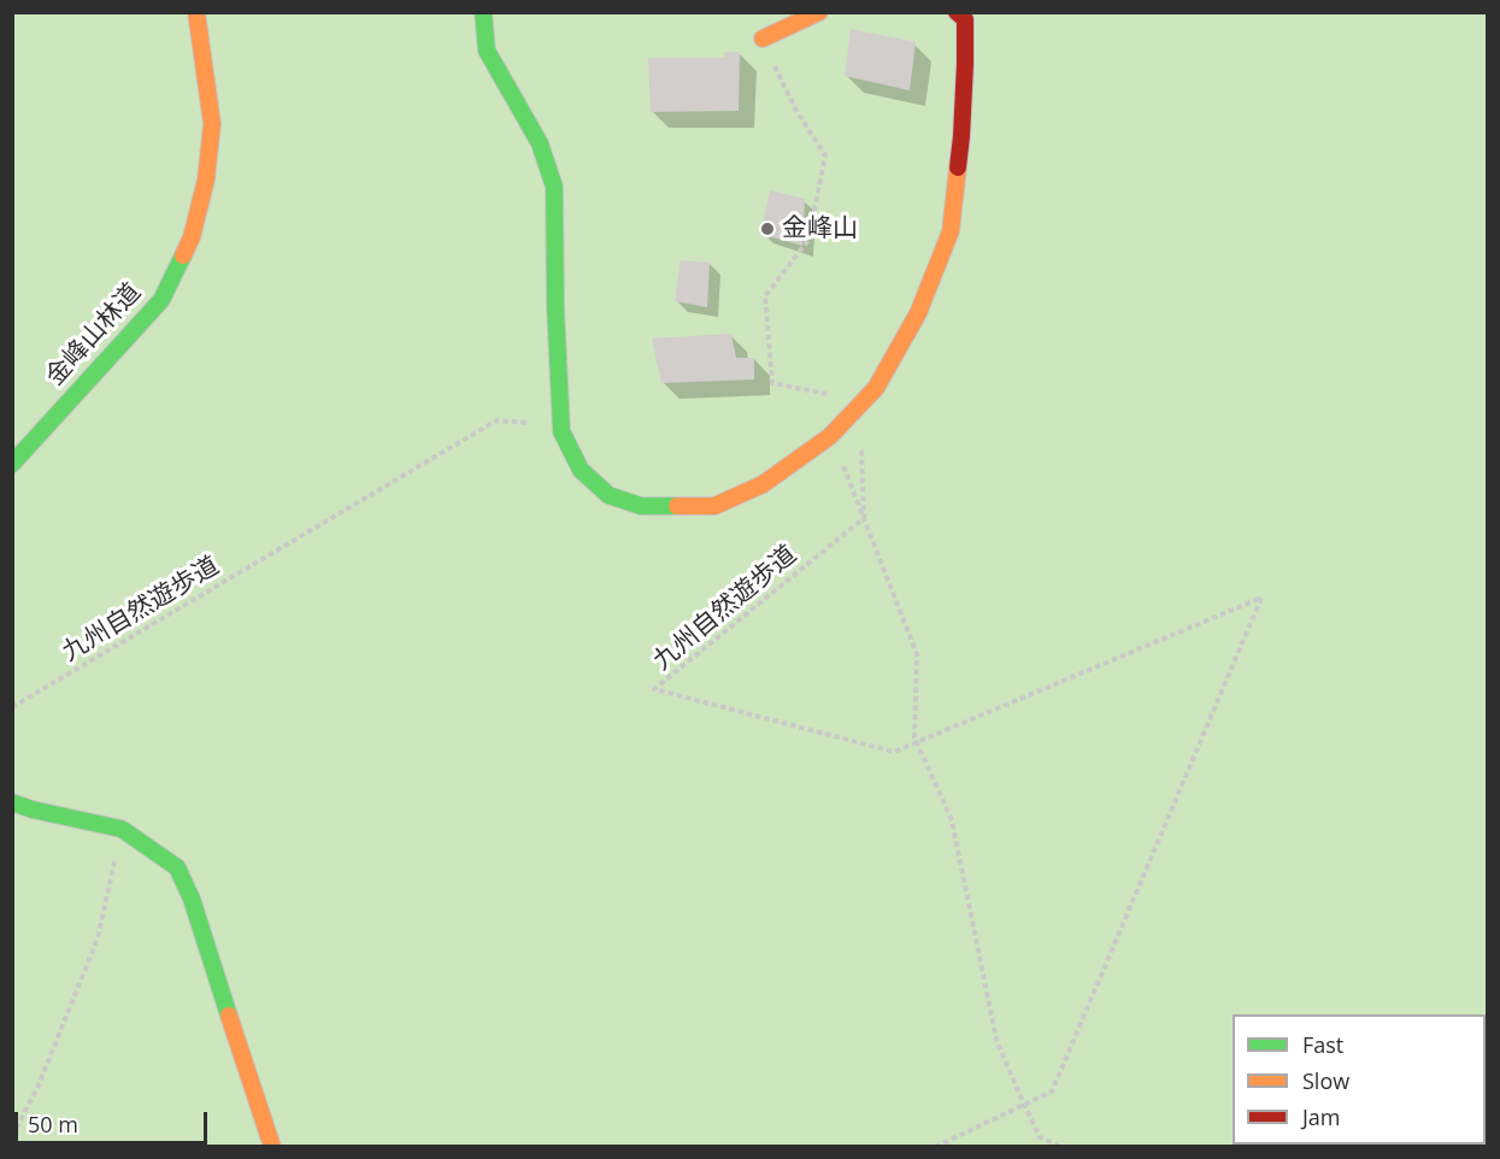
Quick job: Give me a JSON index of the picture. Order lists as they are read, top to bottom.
{
  "streets": {
    "street": ["金峰山林道"],
    "path": ["九州自然遊歩道"]
  },
  "places": ["金峰山"],
  "legend": ["Fast", "Slow", "Jam"],
  "scale_bar": "50 m"
}
